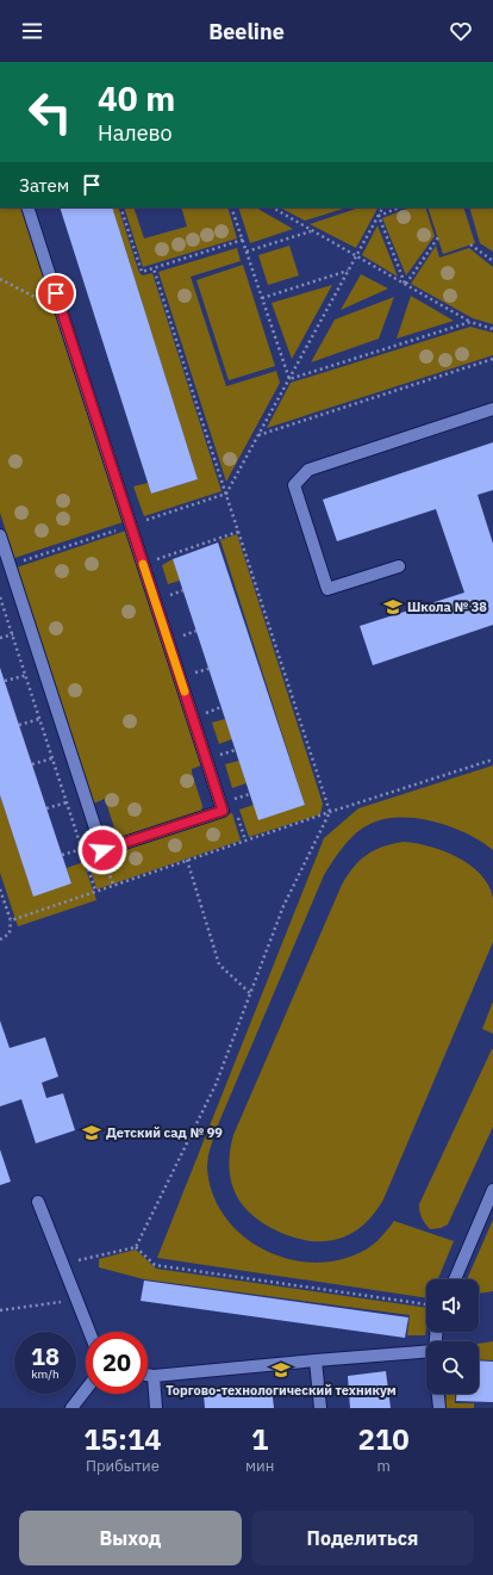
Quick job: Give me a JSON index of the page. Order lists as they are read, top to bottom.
{
  "places": {
    "school or university": ["Школа № 38", "Детский сад № 99", "Торгово-технологический техникум"]
  },
  "page": {
    "header": "Beeline",
    "turn": ["40 m", "Налево"],
    "then": "Затем",
    "speed": "18 km/h",
    "limit": "20",
    "eta": [
      "15:14",
      "Прибытие",
      "1",
      "мин",
      "210",
      "m"
    ],
    "buttons": ["Выход", "Поделиться"]
  }
}
